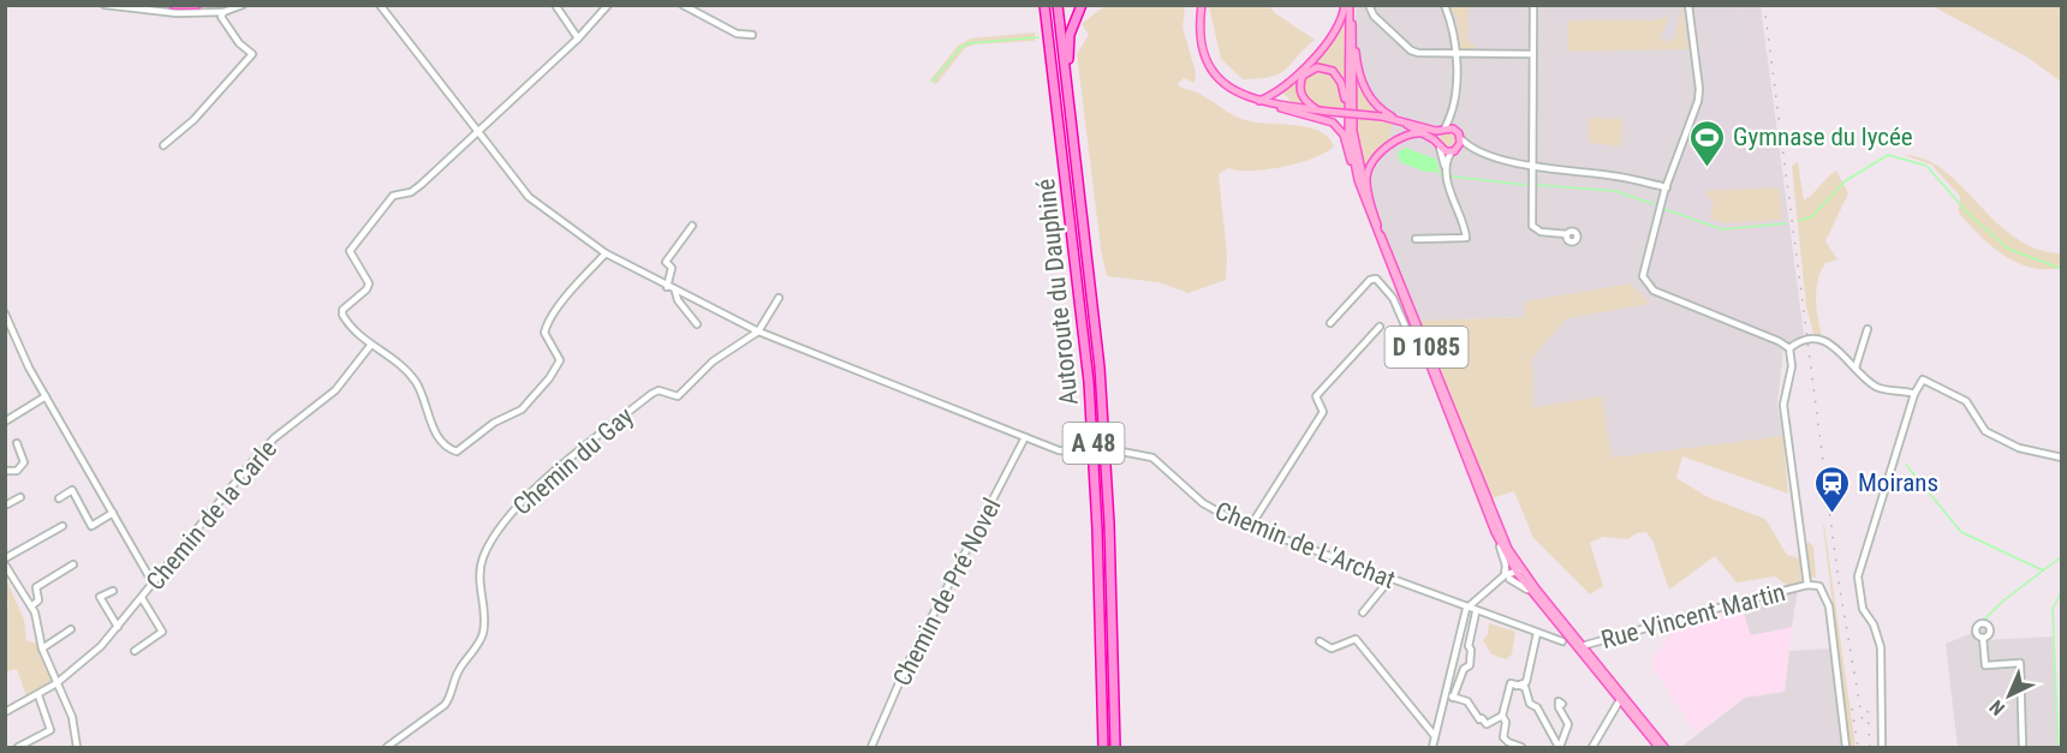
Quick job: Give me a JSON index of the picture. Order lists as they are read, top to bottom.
{
  "streets": {
    "highway": ["Autoroute du Dauphiné", "A 48"],
    "main road": ["D 1085"],
    "street": [
      "Chemin du Gay",
      "Chemin de la Carle",
      "Chemin de L'Archat",
      "Chemin de Pré Novel",
      "Rue Vincent Martin"
    ]
  },
  "crossings": [
    ["D 1085", "Rue Vincent Martin"],
    ["Chemin du Gay", "Chemin de L'Archat"],
    ["Chemin de L'Archat", "Chemin de Pré Novel"]
  ],
  "places": {
    "sports": ["Gymnase du lycée"],
    "station": ["Moirans"]
  },
  "north": "bottom left"
}
